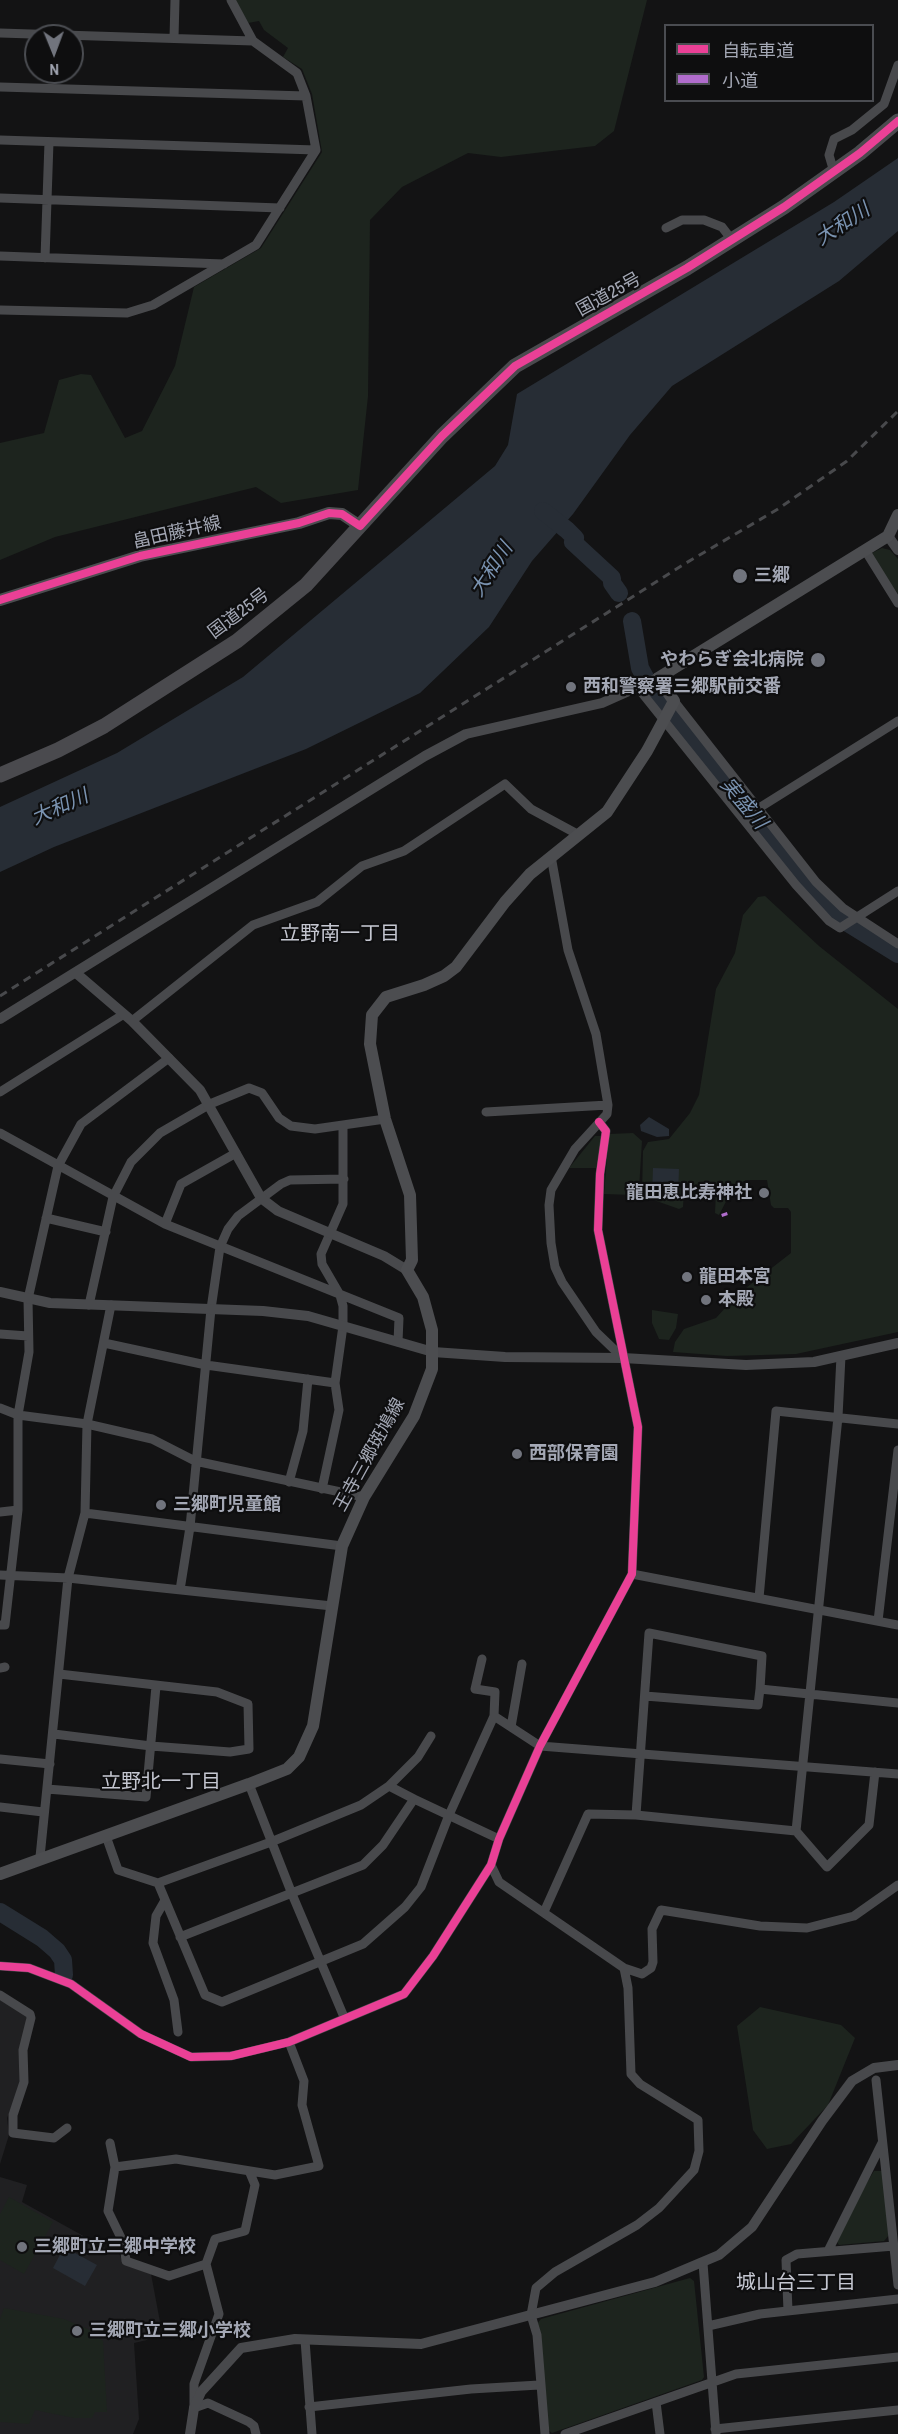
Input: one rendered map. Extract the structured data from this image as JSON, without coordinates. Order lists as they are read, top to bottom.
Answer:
{
  "streets": {
    "highway": ["国道25号"],
    "main road": ["畠田藤井線", "王寺三郷斑鳩線"]
  },
  "crossings": [
    ["国道25号", "畠田藤井線"]
  ],
  "districts": ["立野南一丁目", "立野北一丁目", "城山台三丁目"],
  "water": ["大和川", "実盛川"],
  "places": [
    "三郷",
    "やわらぎ会北病院",
    "西和警察署三郷駅前交番",
    "龍田恵比寿神社",
    "龍田本宮",
    "本殿",
    "西部保育園",
    "三郷町児童館",
    "三郷町立三郷中学校",
    "三郷町立三郷小学校"
  ],
  "legend": ["自転車道", "小道"],
  "north": "bottom"
}
